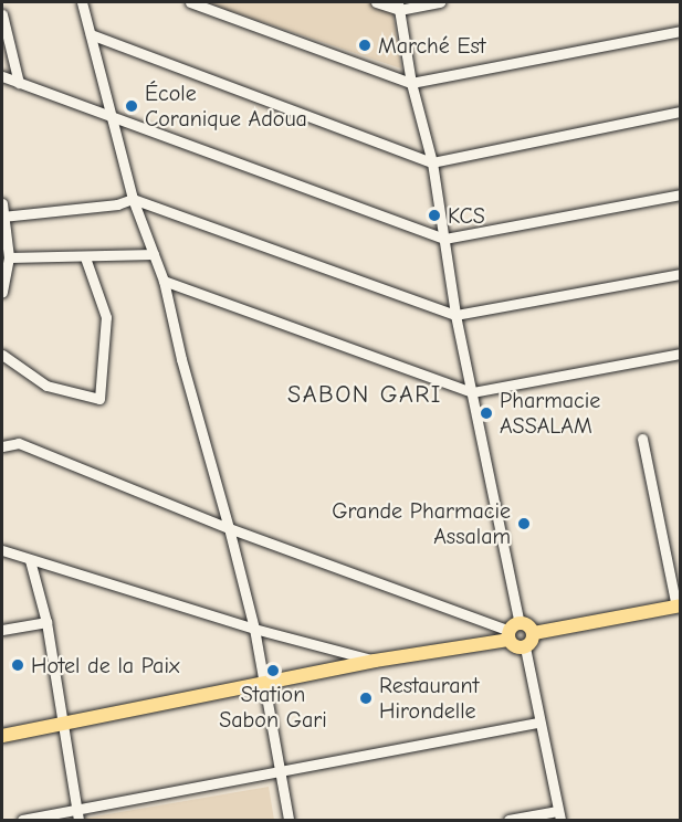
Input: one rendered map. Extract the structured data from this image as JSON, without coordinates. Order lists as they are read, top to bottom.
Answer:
{
  "districts": ["SABON GARI"],
  "places": [
    "Marché Est",
    "École Coranique Adoua",
    "KCS",
    "Pharmacie ASSALAM",
    "Grande Pharmacie Assalam",
    "Hotel de la Paix",
    "Station Sabon Gari",
    "Restaurant Hirondelle"
  ]
}
